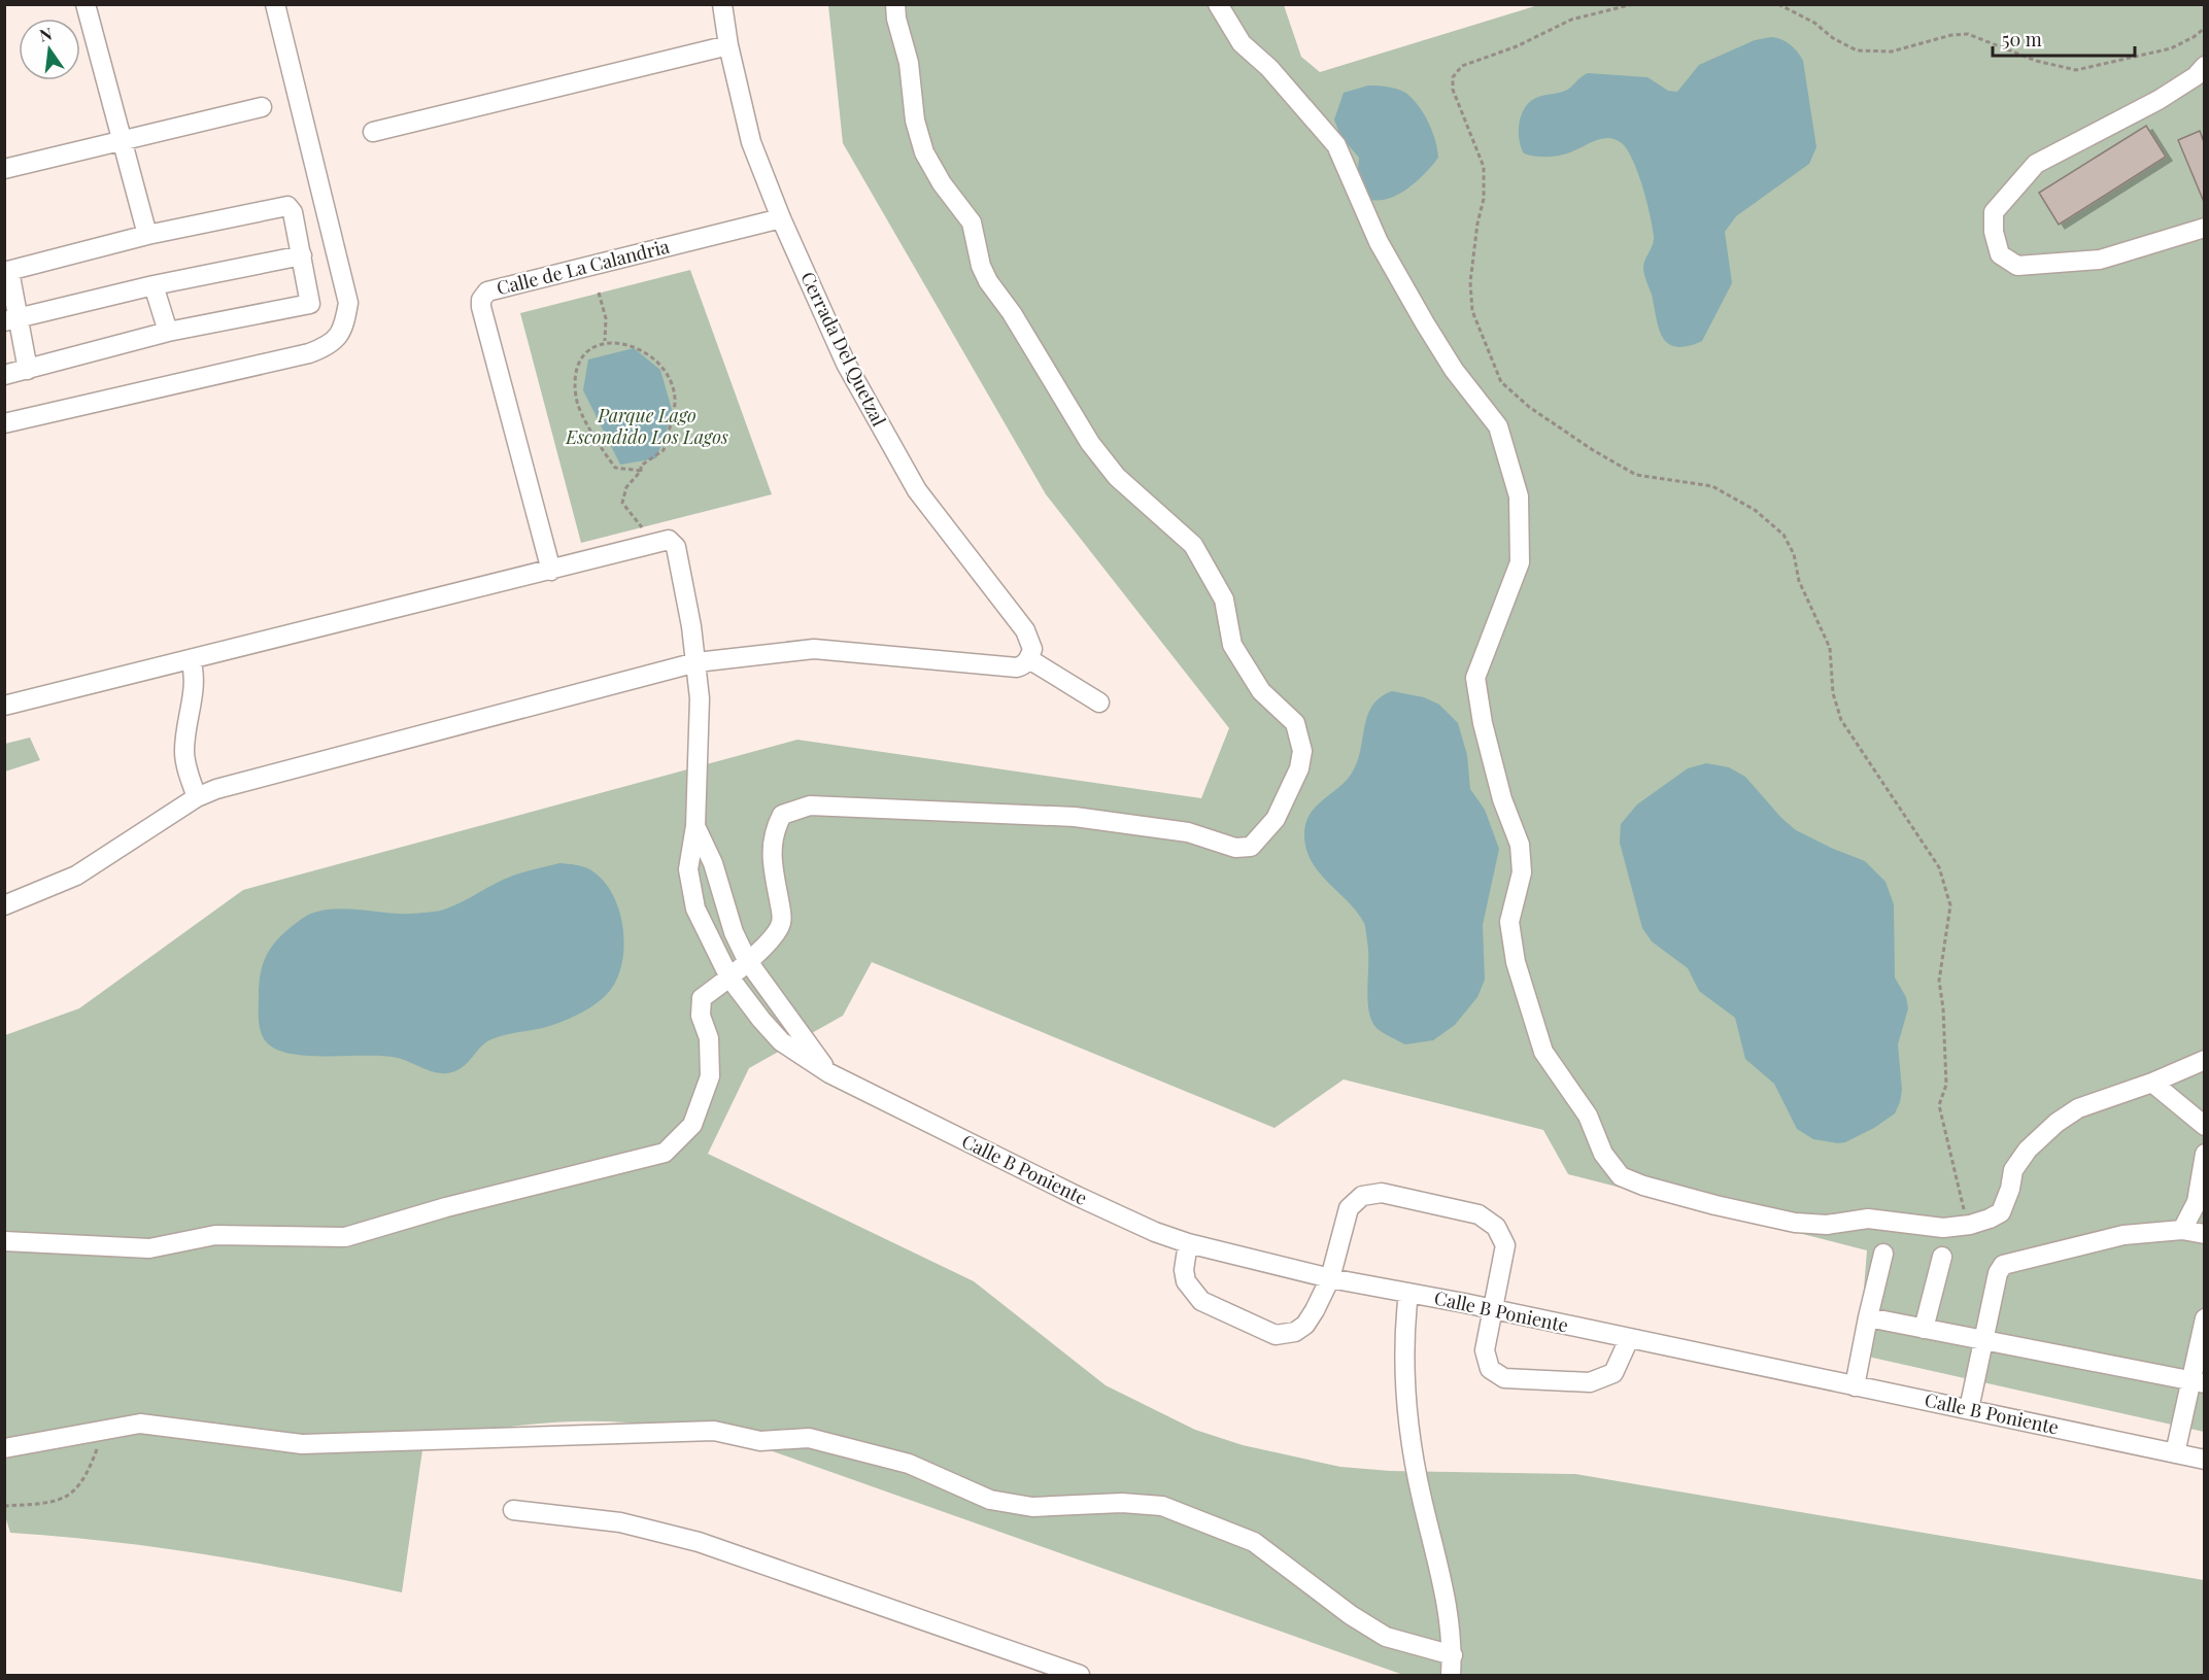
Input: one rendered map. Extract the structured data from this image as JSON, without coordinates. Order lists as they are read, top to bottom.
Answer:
{
  "streets": {
    "street": ["Calle de La Calandria", "Cerrada Del Quetzal", "Calle B Poniente"]
  },
  "crossings": [
    ["Calle de La Calandria", "Cerrada Del Quetzal"]
  ],
  "parks": ["Parque Lago Escondido Los Lagos"],
  "scale_bar": "50 m",
  "north": "top"
}
